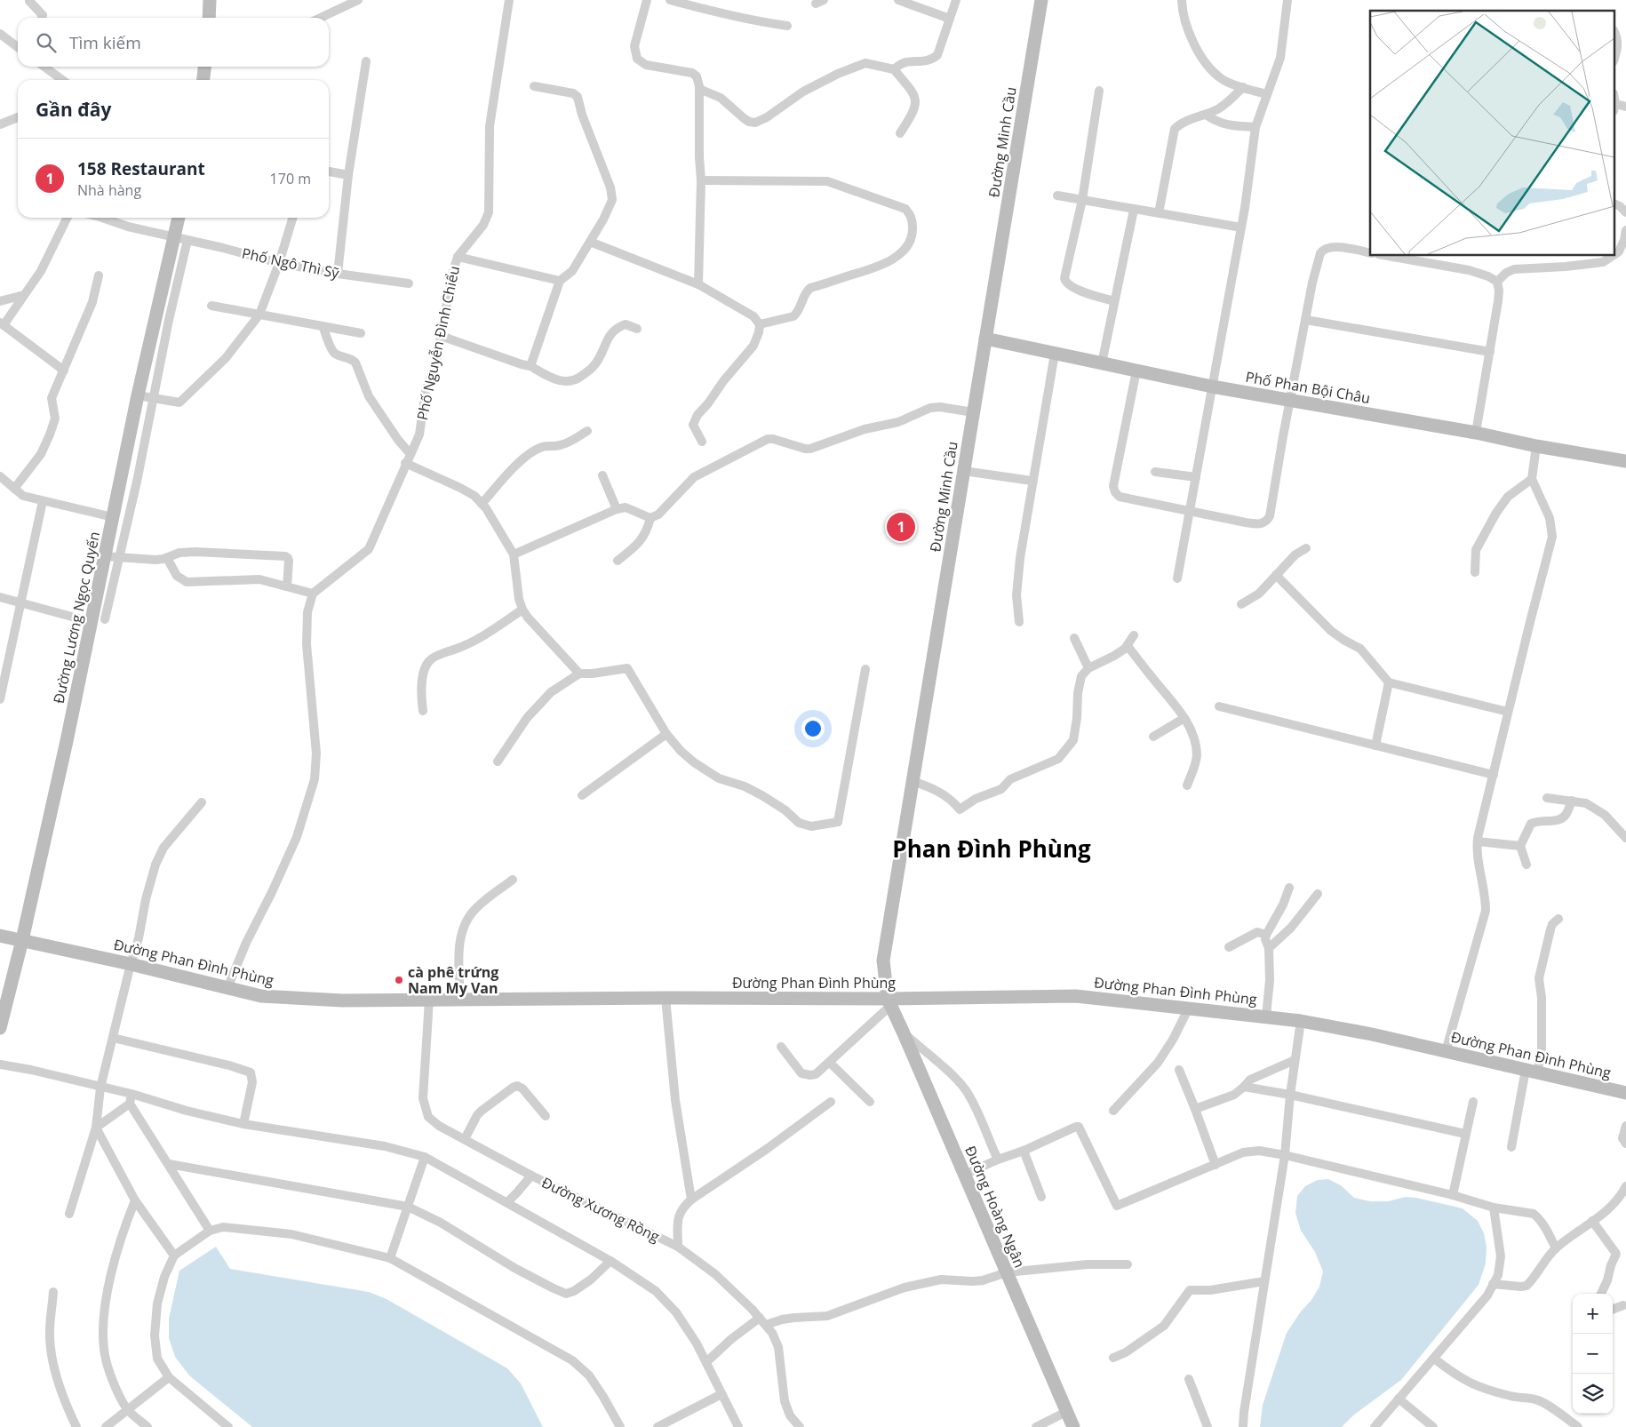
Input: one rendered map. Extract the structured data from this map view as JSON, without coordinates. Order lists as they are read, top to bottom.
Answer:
{
  "streets": {
    "street": [
      "Đường Minh Cầu",
      "Phố Ngô Thì Sỹ",
      "Phố Nguyễn Đình Chiểu",
      "Phố Phan Bội Châu",
      "Đường Lương Ngọc Quyến",
      "Đường Phan Đình Phùng",
      "Đường Hoàng Ngân",
      "Đường Xương Rồng"
    ]
  },
  "crossings": [
    ["Đường Minh Cầu", "Phố Phan Bội Châu"],
    ["Đường Minh Cầu", "Đường Phan Đình Phùng"],
    ["Đường Minh Cầu", "Đường Hoàng Ngân"],
    ["Phố Ngô Thì Sỹ", "Đường Lương Ngọc Quyến"],
    ["Đường Lương Ngọc Quyến", "Đường Phan Đình Phùng"],
    ["Đường Phan Đình Phùng", "Đường Hoàng Ngân"],
    ["Đường Phan Đình Phùng", "Đường Xương Rồng"]
  ],
  "districts": ["Phan Đình Phùng"],
  "places": ["cà phê trứng Nam My Van"],
  "page": {
    "search": "Tìm kiếm",
    "heading": "Gần đây",
    "list": [
      {
        "mark": "1",
        "name": "158 Restaurant",
        "note": "Nhà hàng",
        "value": "170 m"
      }
    ],
    "pins": "1",
    "map_buttons": ["+", "−"]
  }
}
